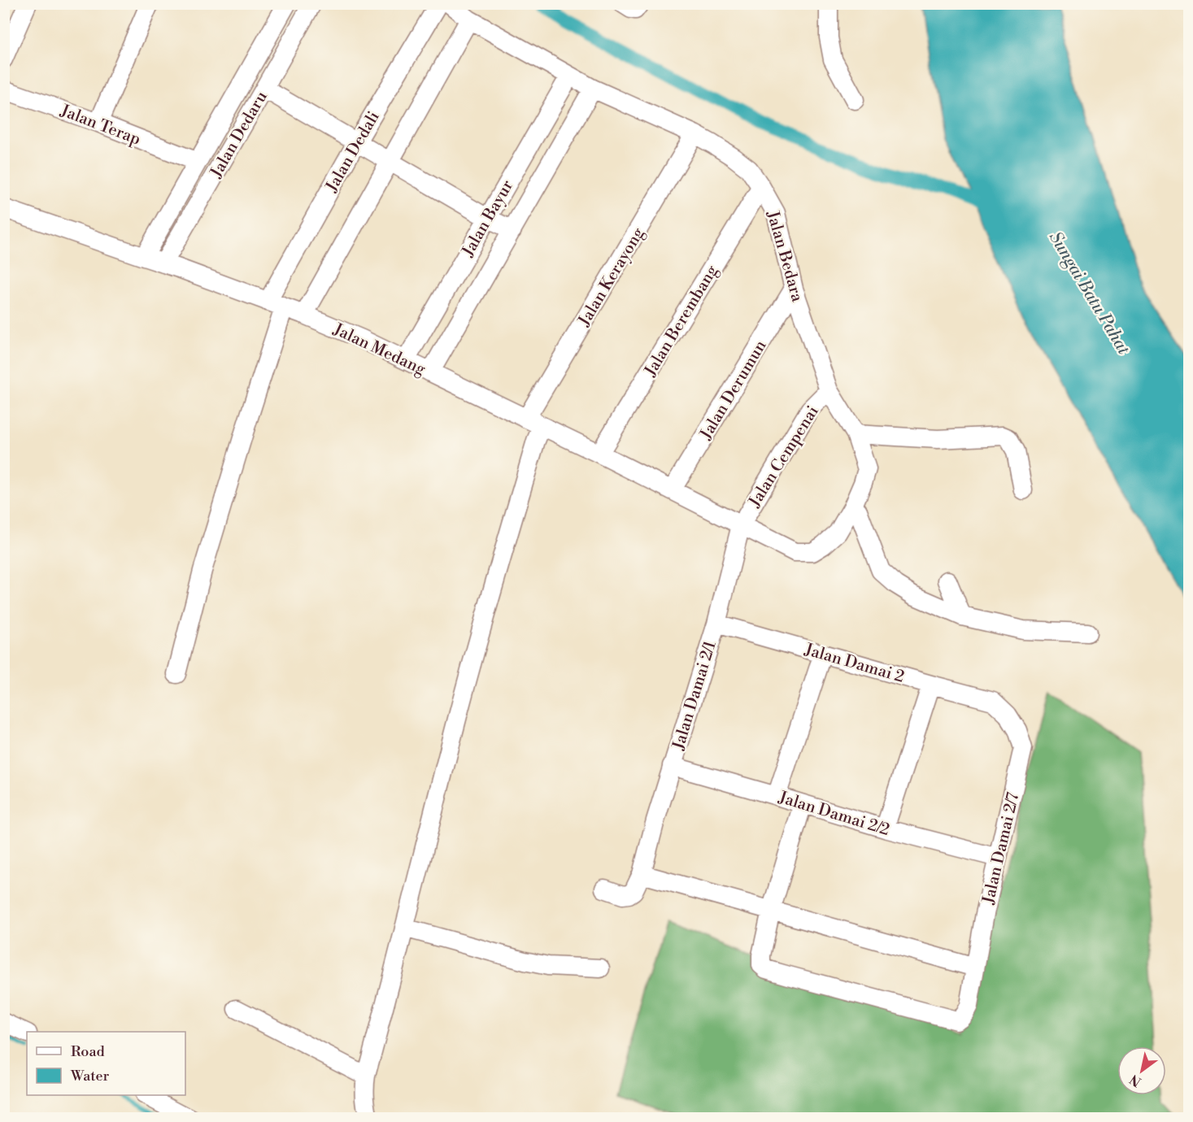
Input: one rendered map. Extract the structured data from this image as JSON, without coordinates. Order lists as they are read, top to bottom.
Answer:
{
  "streets": {
    "street": [
      "Jalan Terap",
      "Jalan Dedaru",
      "Jalan Dedali",
      "Jalan Bayur",
      "Jalan Bedara",
      "Jalan Kerayong",
      "Jalan Berembang",
      "Jalan Medang",
      "Jalan Derumun",
      "Jalan Cempenai",
      "Jalan Damai 2",
      "Jalan Damai 2/1",
      "Jalan Damai 2/2",
      "Jalan Damai 2/7"
    ]
  },
  "crossings": [
    ["Jalan Terap", "Jalan Dedaru"],
    ["Jalan Dedaru", "Jalan Medang"],
    ["Jalan Dedali", "Jalan Medang"],
    ["Jalan Bayur", "Jalan Bedara"],
    ["Jalan Bayur", "Jalan Medang"],
    ["Jalan Bedara", "Jalan Kerayong"],
    ["Jalan Bedara", "Jalan Berembang"],
    ["Jalan Bedara", "Jalan Medang"],
    ["Jalan Bedara", "Jalan Derumun"],
    ["Jalan Bedara", "Jalan Cempenai"],
    ["Jalan Kerayong", "Jalan Medang"],
    ["Jalan Berembang", "Jalan Medang"],
    ["Jalan Medang", "Jalan Derumun"],
    ["Jalan Medang", "Jalan Cempenai"],
    ["Jalan Cempenai", "Jalan Damai 2"],
    ["Jalan Cempenai", "Jalan Damai 2/1"],
    ["Jalan Damai 2", "Jalan Damai 2/1"],
    ["Jalan Damai 2", "Jalan Damai 2/7"],
    ["Jalan Damai 2/1", "Jalan Damai 2/2"],
    ["Jalan Damai 2/2", "Jalan Damai 2/7"]
  ],
  "water": ["Sungai Batu Pahat"],
  "legend": ["Road", "Water"],
  "north": "bottom left"
}
